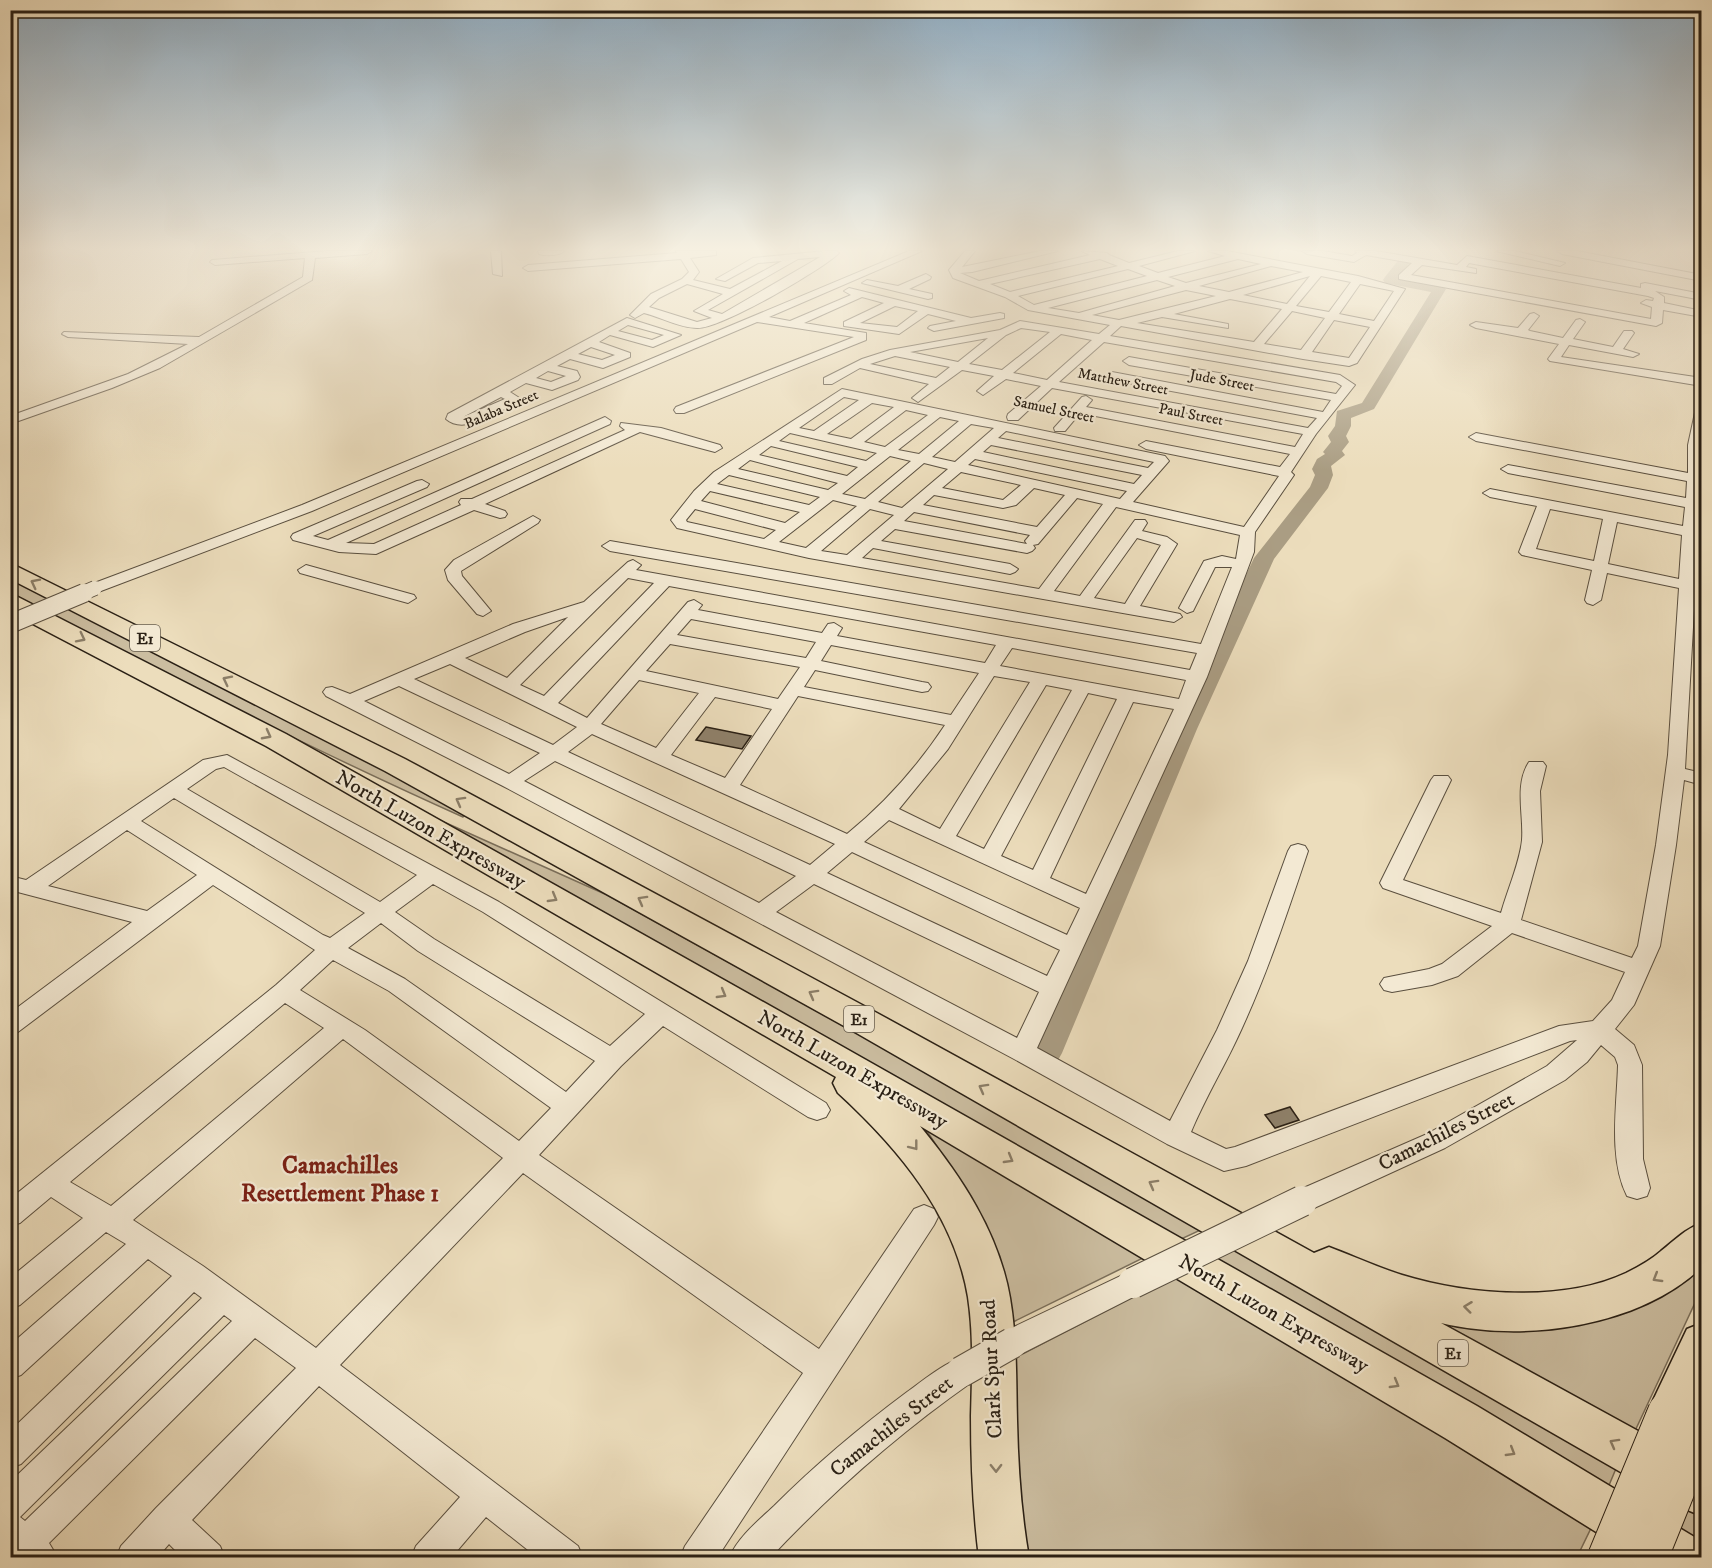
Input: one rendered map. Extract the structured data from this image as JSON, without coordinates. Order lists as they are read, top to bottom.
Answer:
{
  "streets": {
    "highway": ["E1", "North Luzon Expressway", "Clark Spur Road"],
    "street": [
      "Jude Street",
      "Matthew Street",
      "Balaba Street",
      "Samuel Street",
      "Paul Street",
      "Camachiles Street"
    ]
  },
  "crossings": [
    ["E1", "North Luzon Expressway"],
    ["North Luzon Expressway", "Clark Spur Road"]
  ],
  "one_way": ["Clark Spur Road"],
  "districts": ["Camachilles Resettlement Phase 1"]
}
